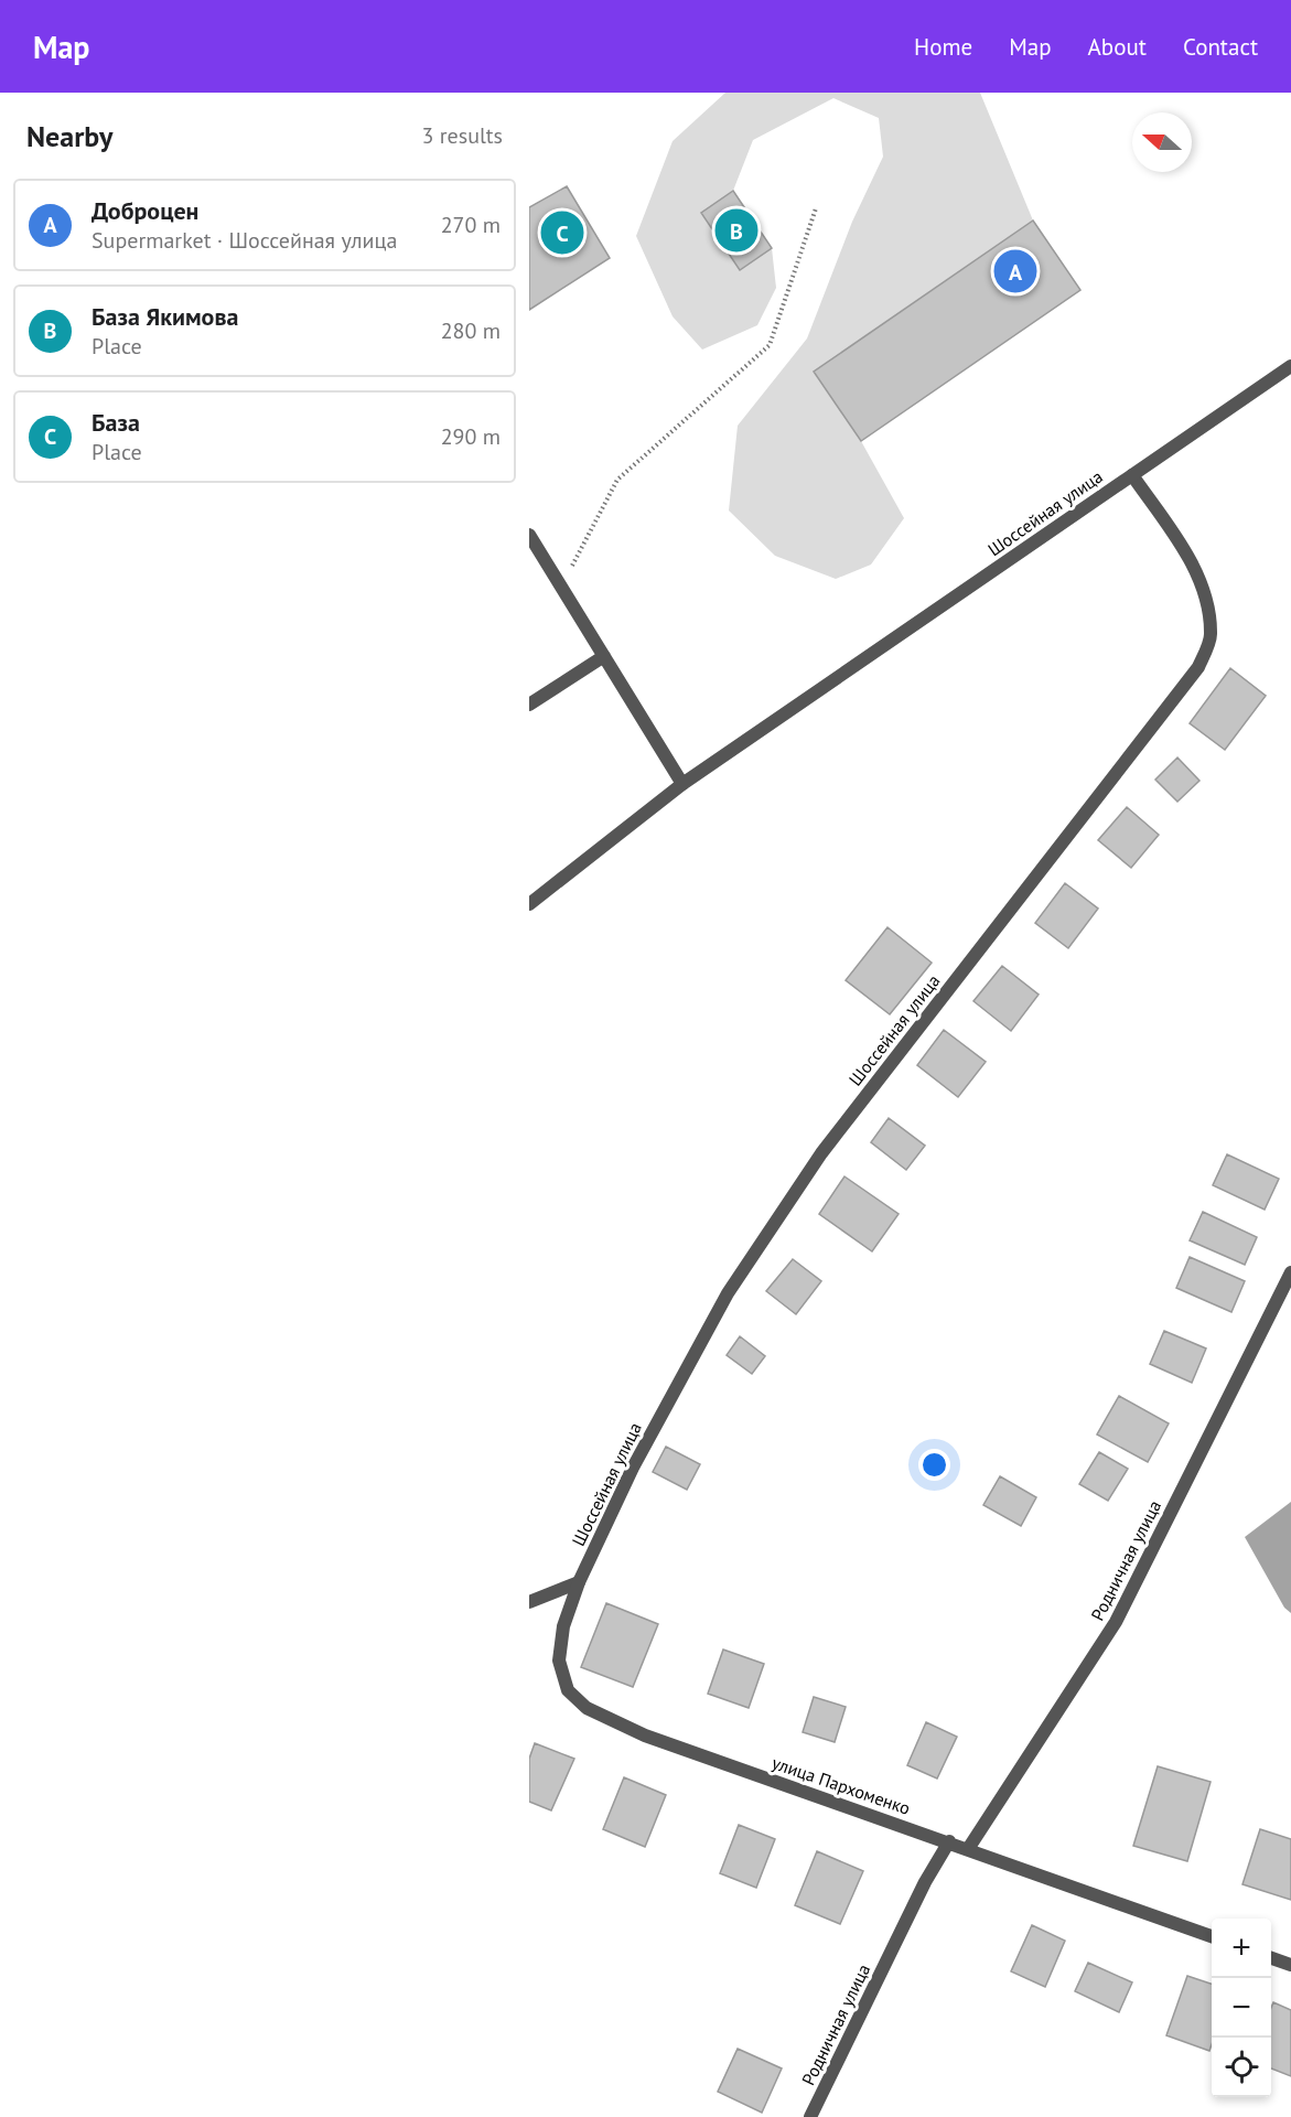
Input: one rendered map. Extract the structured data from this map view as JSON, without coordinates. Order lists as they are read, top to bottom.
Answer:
{
  "streets": {
    "street": ["Шоссейная улица", "Родничная улица", "улица Пархоменко"]
  },
  "crossings": [
    ["Шоссейная улица", "улица Пархоменко"],
    ["Родничная улица", "улица Пархоменко"]
  ],
  "north": "left",
  "page": {
    "header": "Map",
    "nav": [
      "Home",
      "Map",
      "About",
      "Contact"
    ],
    "heading": ["Nearby", "3 results"],
    "list": [
      {
        "mark": "A",
        "name": "Доброцен",
        "note": "Supermarket · Шоссейная улица",
        "value": "270 m"
      },
      {
        "mark": "B",
        "name": "База Якимова",
        "note": "Place",
        "value": "280 m"
      },
      {
        "mark": "C",
        "name": "База",
        "note": "Place",
        "value": "290 m"
      }
    ],
    "pins": ["B", "C", "A"],
    "map_buttons": ["+", "−"]
  }
}
